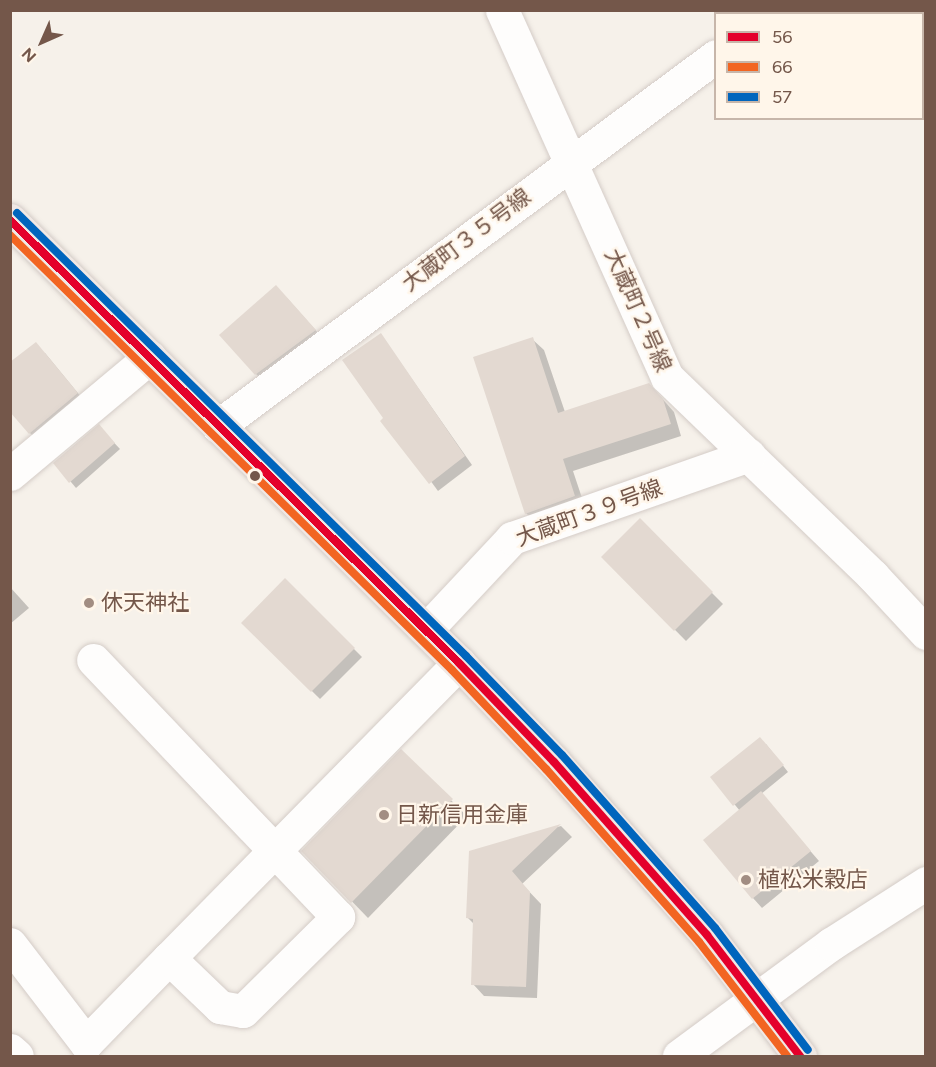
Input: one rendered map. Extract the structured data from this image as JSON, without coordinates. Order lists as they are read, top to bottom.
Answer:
{
  "streets": {
    "street": ["大蔵町３５号線", "大蔵町２号線", "大蔵町３９号線"]
  },
  "crossings": [
    ["大蔵町３５号線", "大蔵町２号線"],
    ["大蔵町２号線", "大蔵町３９号線"]
  ],
  "places": ["休天神社", "日新信用金庫", "植松米穀店"],
  "lines": ["transit line 57", "transit line 56", "transit line 66"],
  "legend": ["56", "66", "57"],
  "north": "bottom left"
}
